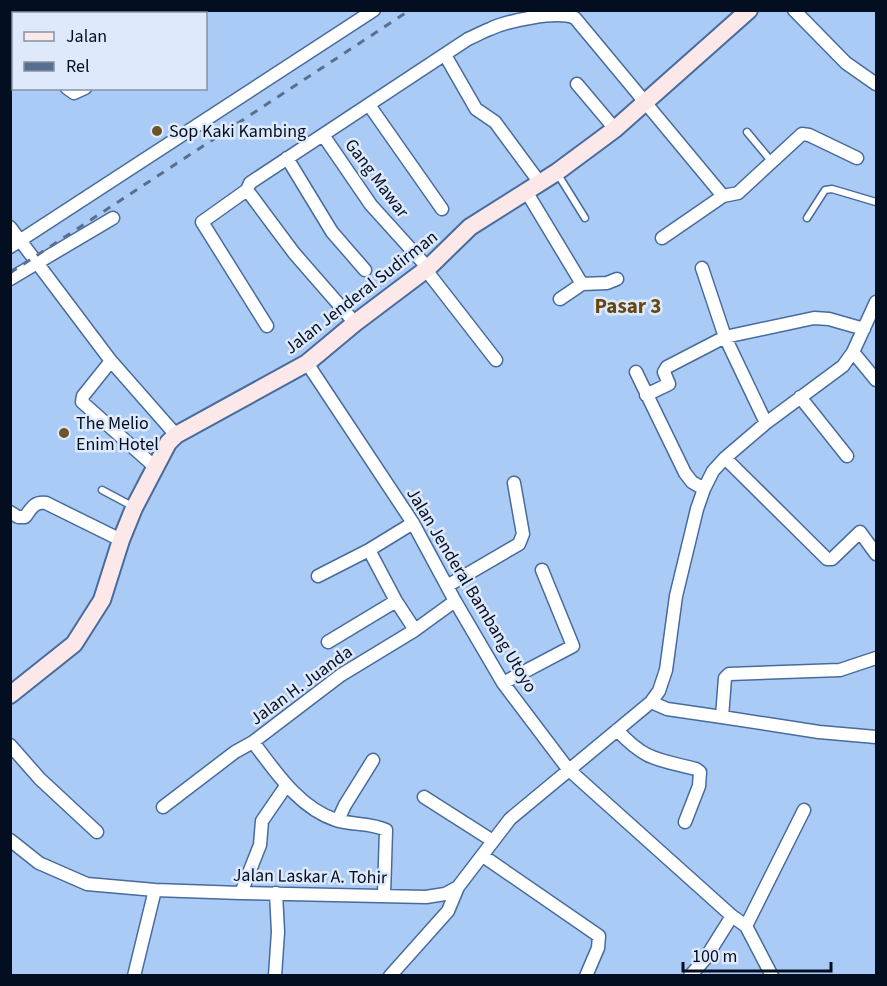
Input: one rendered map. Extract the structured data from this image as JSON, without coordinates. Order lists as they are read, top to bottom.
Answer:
{
  "streets": {
    "main road": ["Jalan Jenderal Sudirman"],
    "street": [
      "Gang Mawar",
      "Jalan Jenderal Bambang Utoyo",
      "Jalan H. Juanda",
      "Jalan Laskar A. Tohir"
    ]
  },
  "crossings": [
    ["Gang Mawar", "Jalan Jenderal Sudirman"],
    ["Jalan Jenderal Sudirman", "Jalan Jenderal Bambang Utoyo"],
    ["Jalan Jenderal Bambang Utoyo", "Jalan H. Juanda"],
    ["Jalan H. Juanda", "Jalan Laskar A. Tohir"]
  ],
  "districts": ["Pasar 3"],
  "places": ["Sop Kaki Kambing", "The Melio Enim Hotel"],
  "legend": ["Jalan", "Rel"],
  "scale_bar": "100 m"
}
